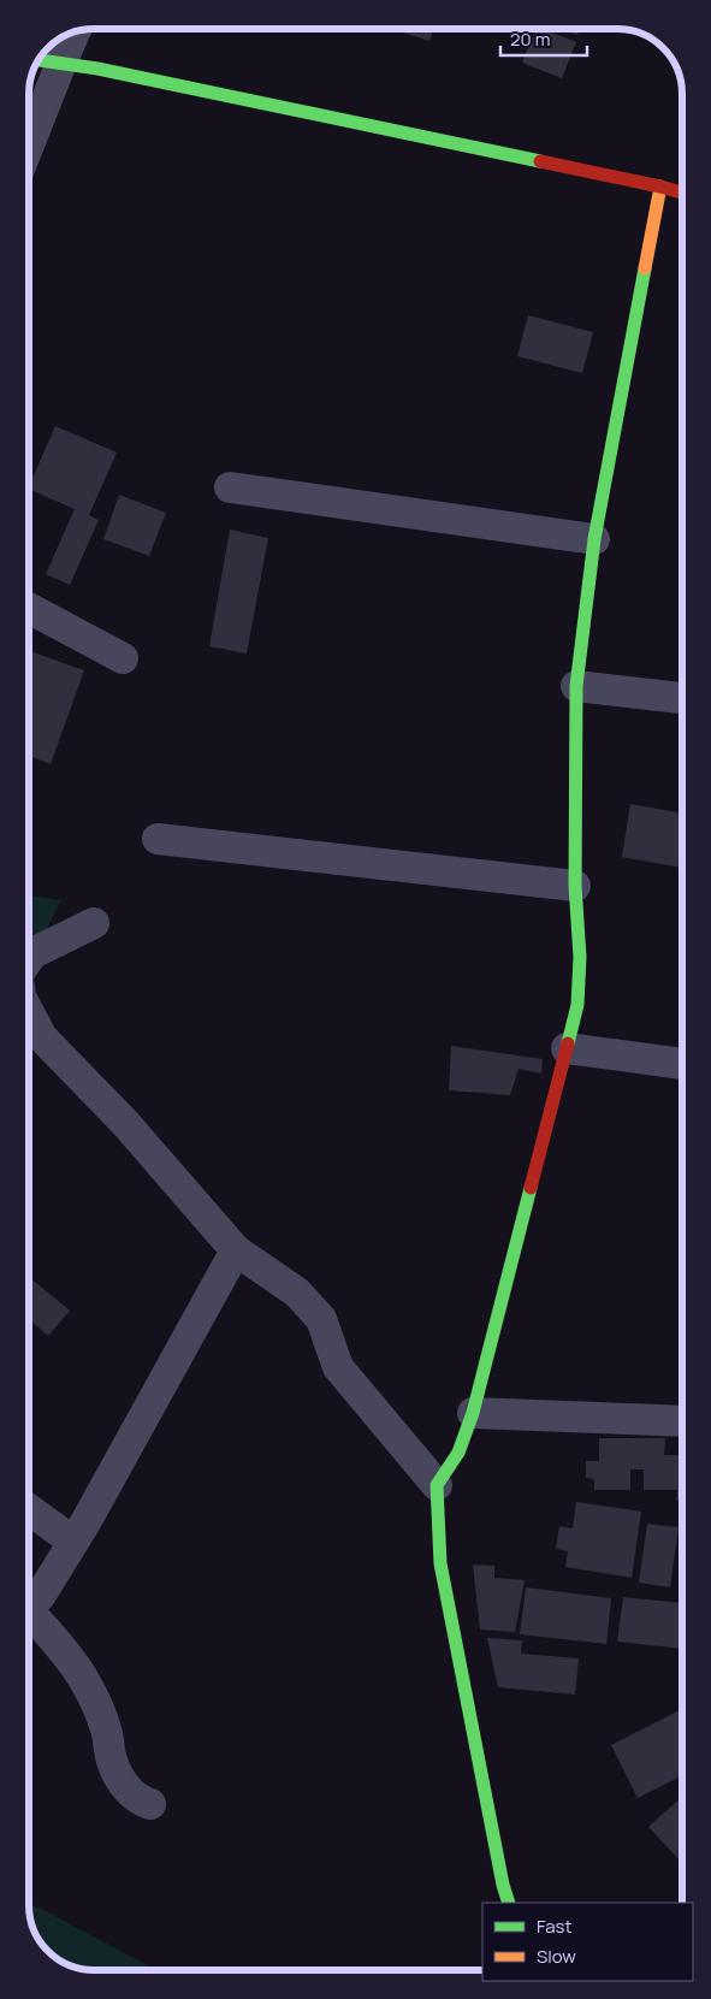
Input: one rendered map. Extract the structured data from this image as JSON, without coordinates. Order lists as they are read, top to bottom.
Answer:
{
  "legend": ["Fast", "Slow"],
  "scale_bar": "20 m"
}
